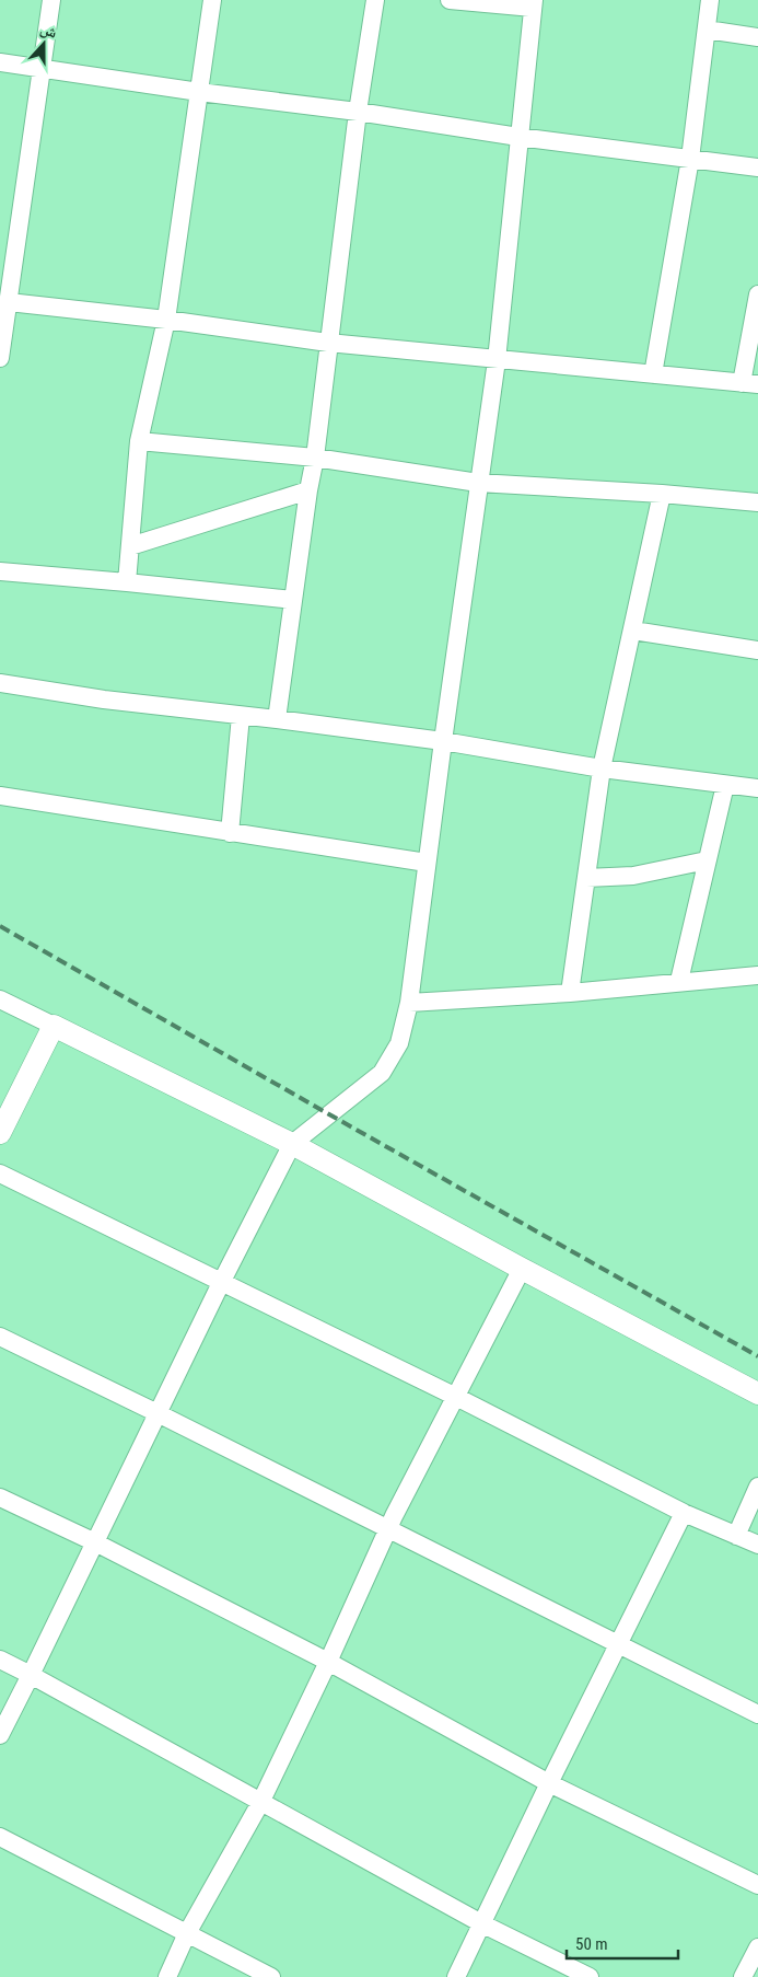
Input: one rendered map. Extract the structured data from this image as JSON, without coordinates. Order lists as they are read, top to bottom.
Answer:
{
  "scale_bar": "50 m",
  "north": "top"
}
